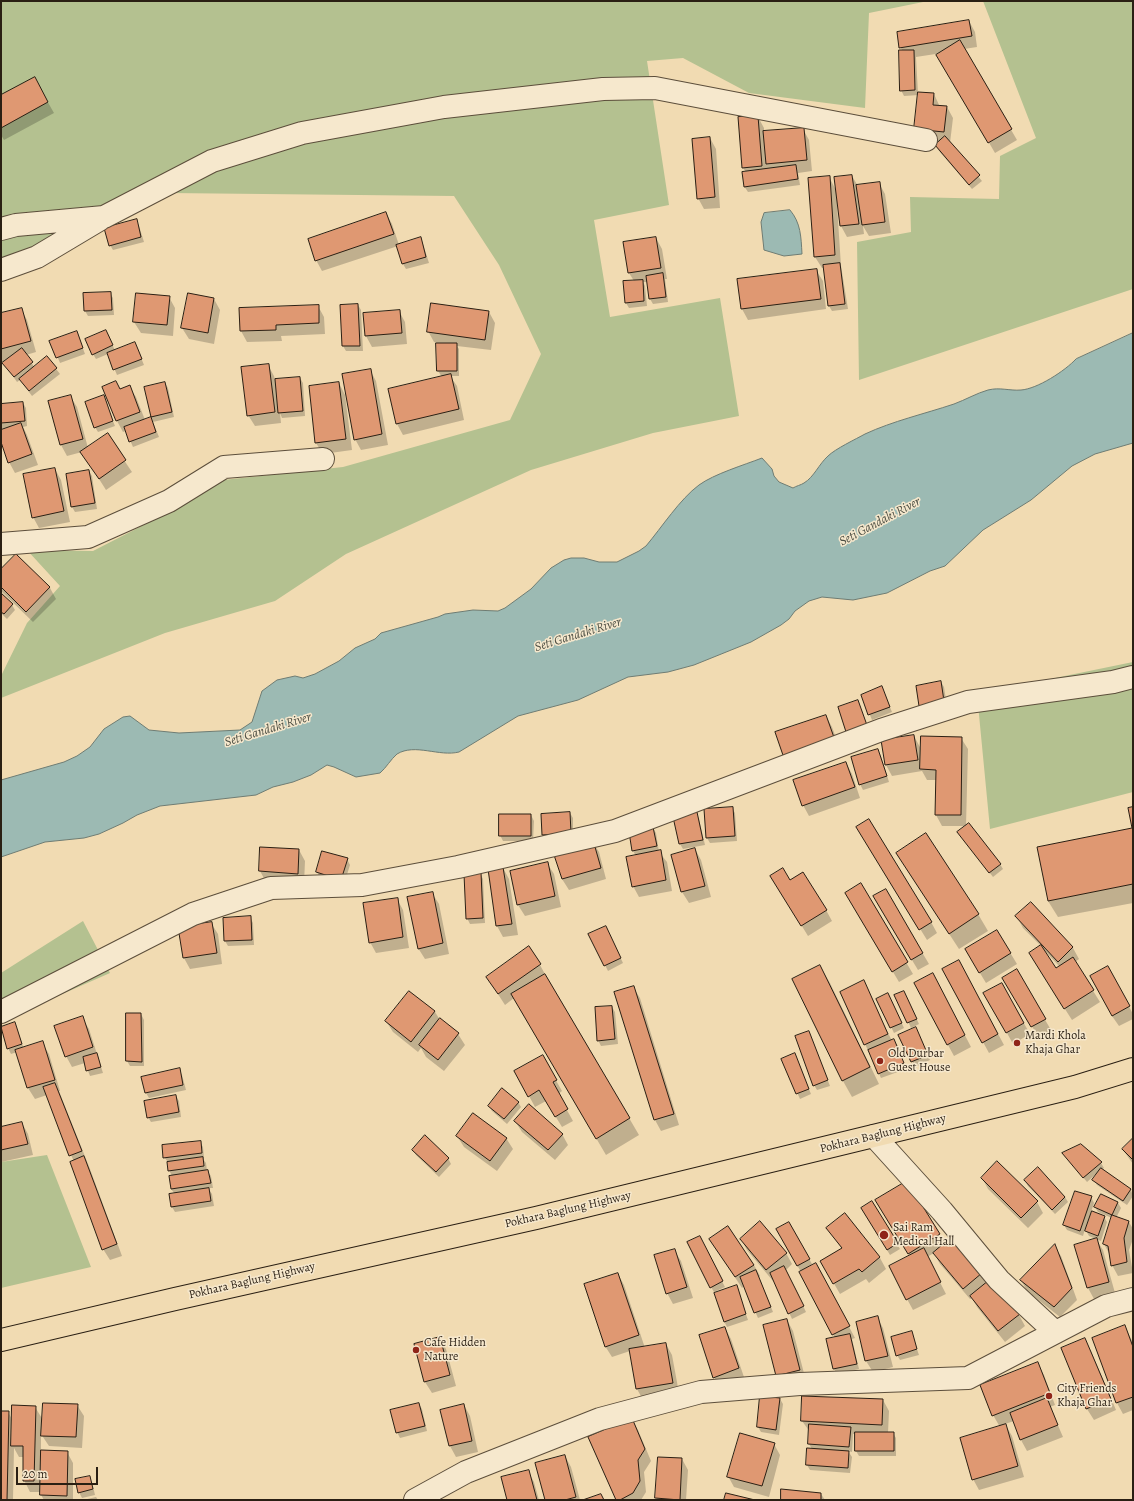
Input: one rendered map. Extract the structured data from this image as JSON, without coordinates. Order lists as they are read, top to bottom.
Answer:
{
  "streets": {
    "highway": ["Pokhara Baglung Highway"]
  },
  "water": ["Seti Gandaki River"],
  "places": [
    "Mardi Khola Khaja Ghar",
    "Old Durbar Guest House",
    "Sai Ram Medical Hall",
    "Cafe Hidden Nature",
    "City Friends Khaja Ghar"
  ],
  "scale_bar": "20 m"
}
